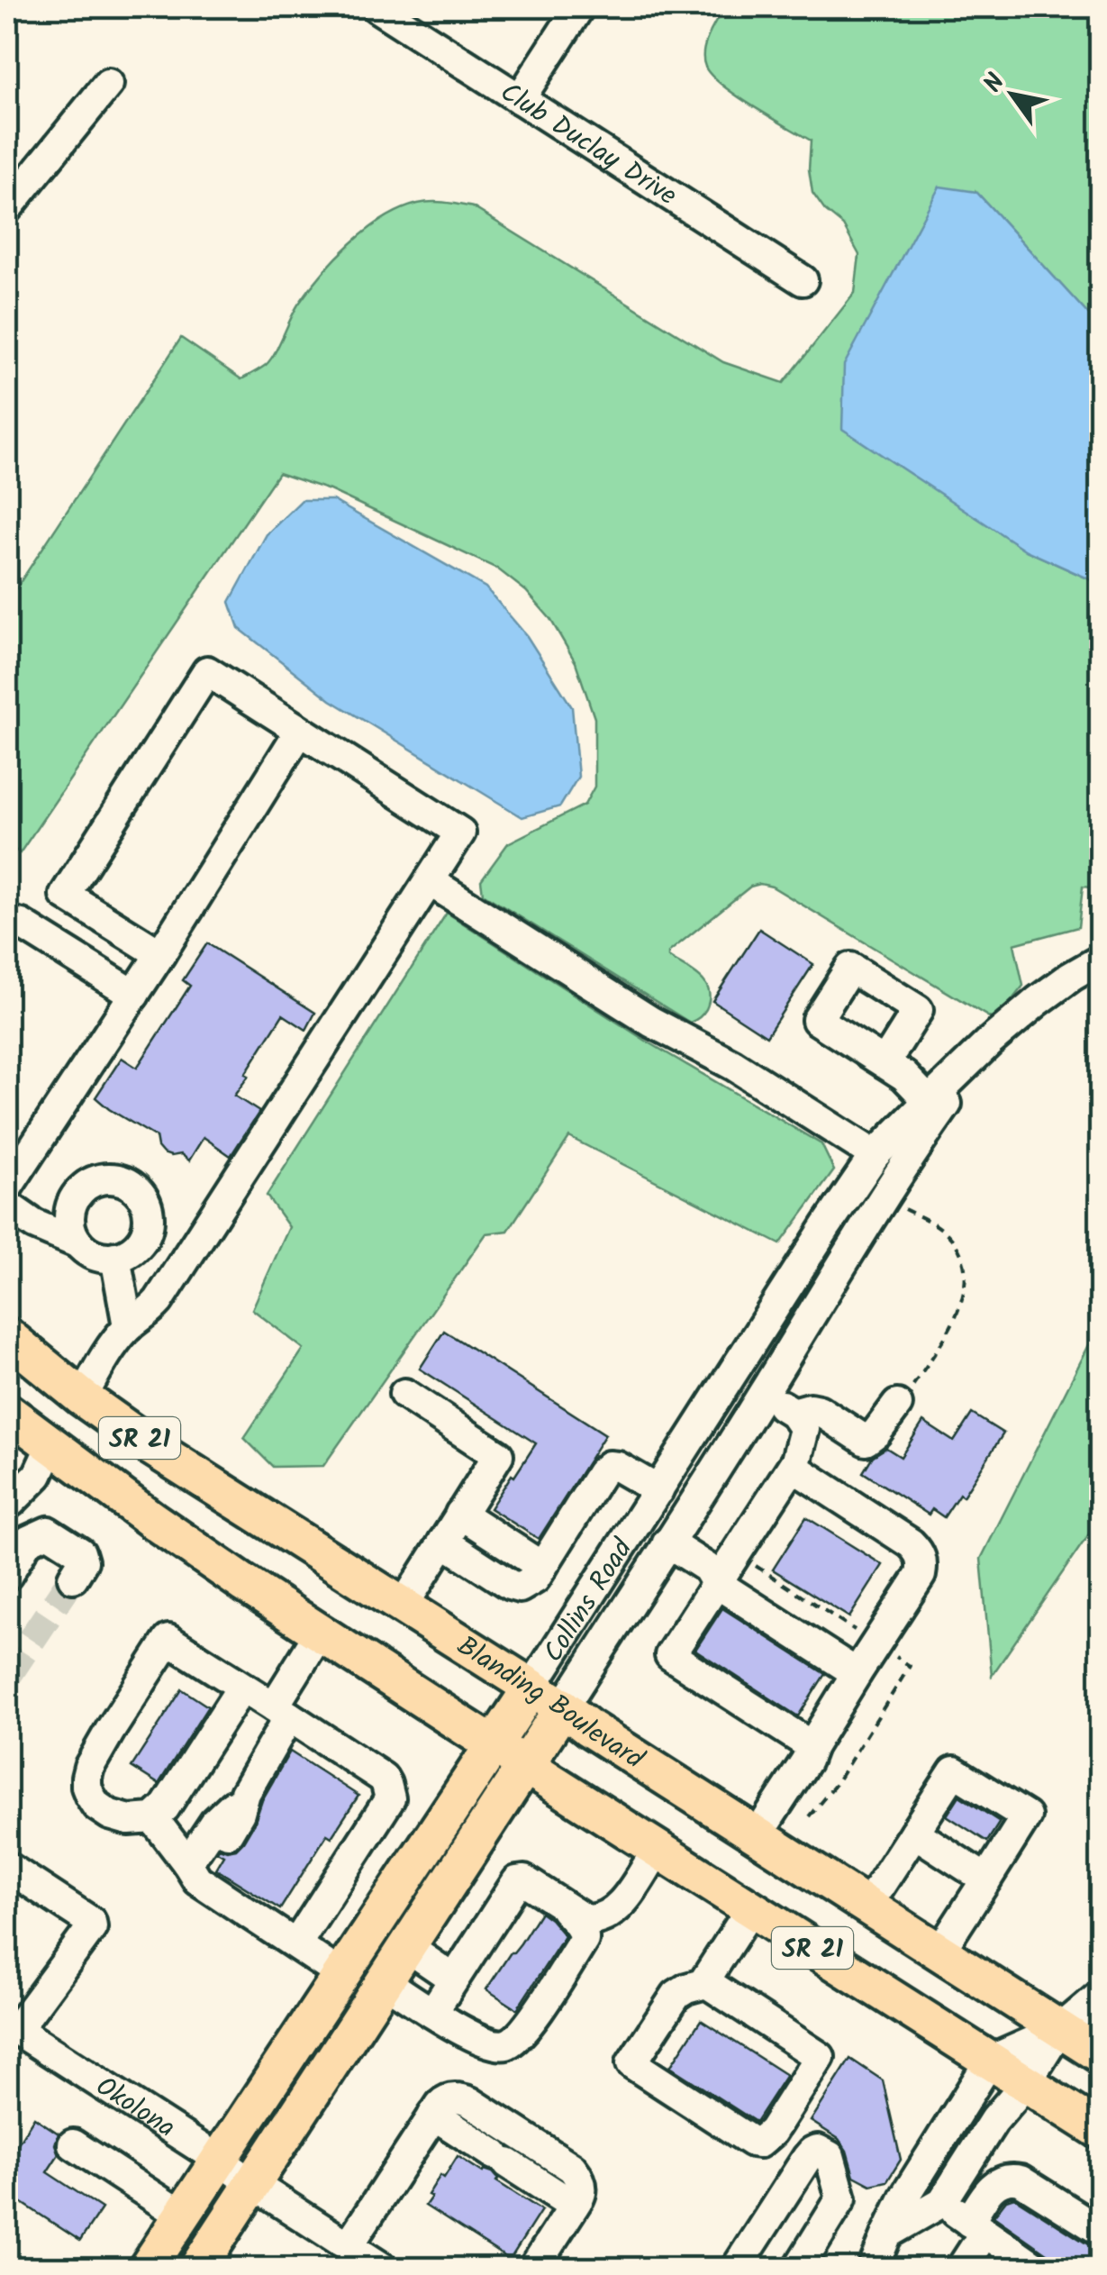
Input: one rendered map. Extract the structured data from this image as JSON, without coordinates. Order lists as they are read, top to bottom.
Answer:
{
  "streets": {
    "main road": ["SR 21", "Collins Road", "Blanding Boulevard"],
    "street": ["Club Duclay Drive", "Okolona"]
  },
  "crossings": [
    ["SR 21", "Collins Road"],
    ["Collins Road", "Blanding Boulevard"],
    ["Collins Road", "Okolona"]
  ],
  "north": "top left"
}
